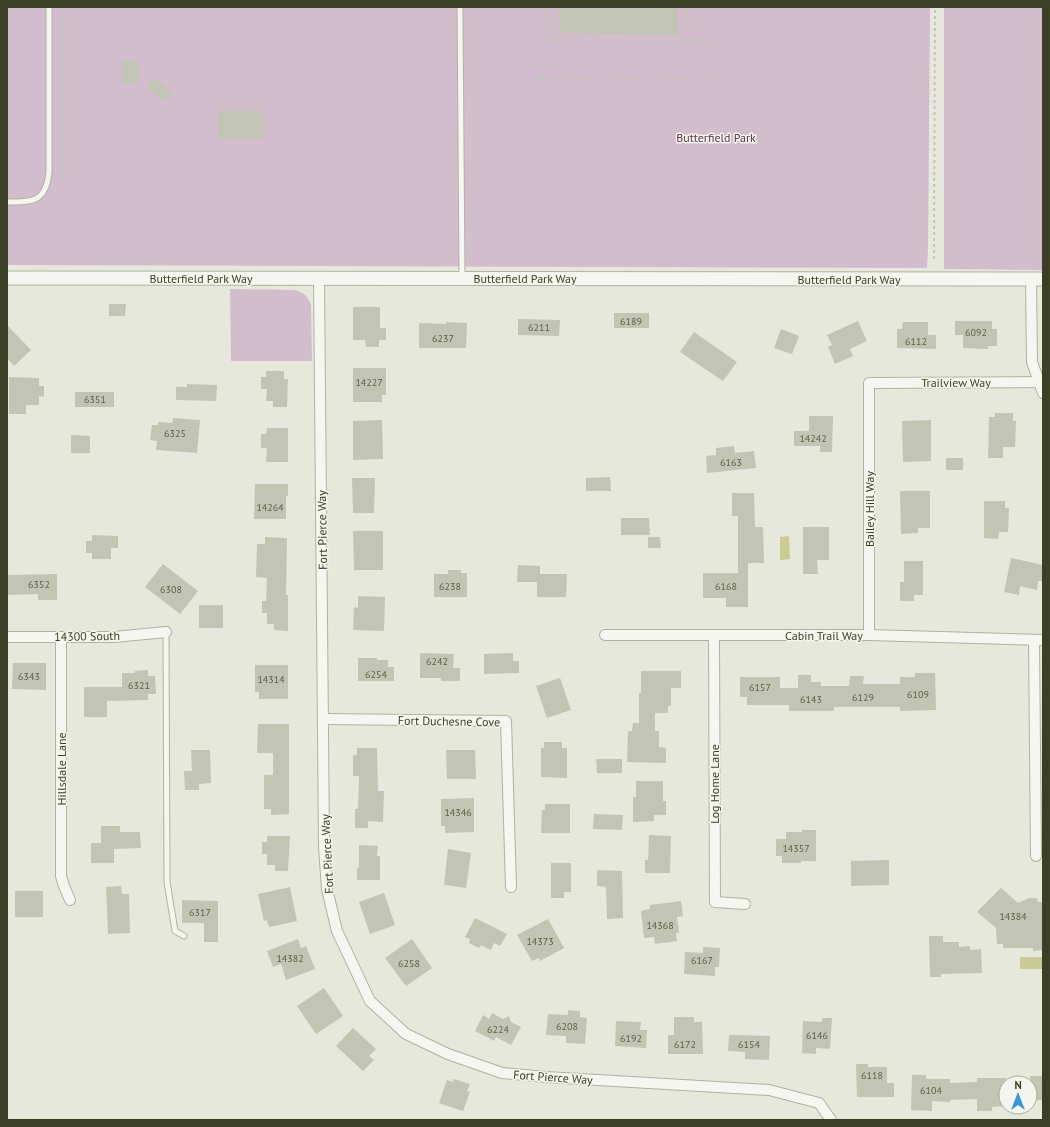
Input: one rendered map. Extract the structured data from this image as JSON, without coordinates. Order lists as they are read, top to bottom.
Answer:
{
  "streets": {
    "street": [
      "Butterfield Park Way",
      "Trailview Way",
      "Bailey Hill Way",
      "Fort Pierce Way",
      "Cabin Trail Way",
      "14300 South",
      "Fort Duchesne Cove",
      "Hillsdale Lane",
      "Log Home Lane"
    ]
  },
  "crossings": [
    ["Butterfield Park Way", "Fort Pierce Way"],
    ["Trailview Way", "Bailey Hill Way"],
    ["Bailey Hill Way", "Cabin Trail Way"],
    ["Fort Pierce Way", "Fort Duchesne Cove"],
    ["Cabin Trail Way", "Log Home Lane"],
    ["14300 South", "Hillsdale Lane"]
  ],
  "parks": ["Butterfield Park"],
  "house_numbers": [
    "6189",
    "6211",
    "6092",
    "6237",
    "6112",
    "14227",
    "6351",
    "6325",
    "14242",
    "6163",
    "14264",
    "6352",
    "6238",
    "6168",
    "6308",
    "6242",
    "6254",
    "6343",
    "14314",
    "6321",
    "6157",
    "6109",
    "6129",
    "6143",
    "14346",
    "14357",
    "6317",
    "14384",
    "14368",
    "14373",
    "14382",
    "6167",
    "6258",
    "6208",
    "6224",
    "6146",
    "6192",
    "6172",
    "6154",
    "6118",
    "6104"
  ],
  "north": "top"
}
